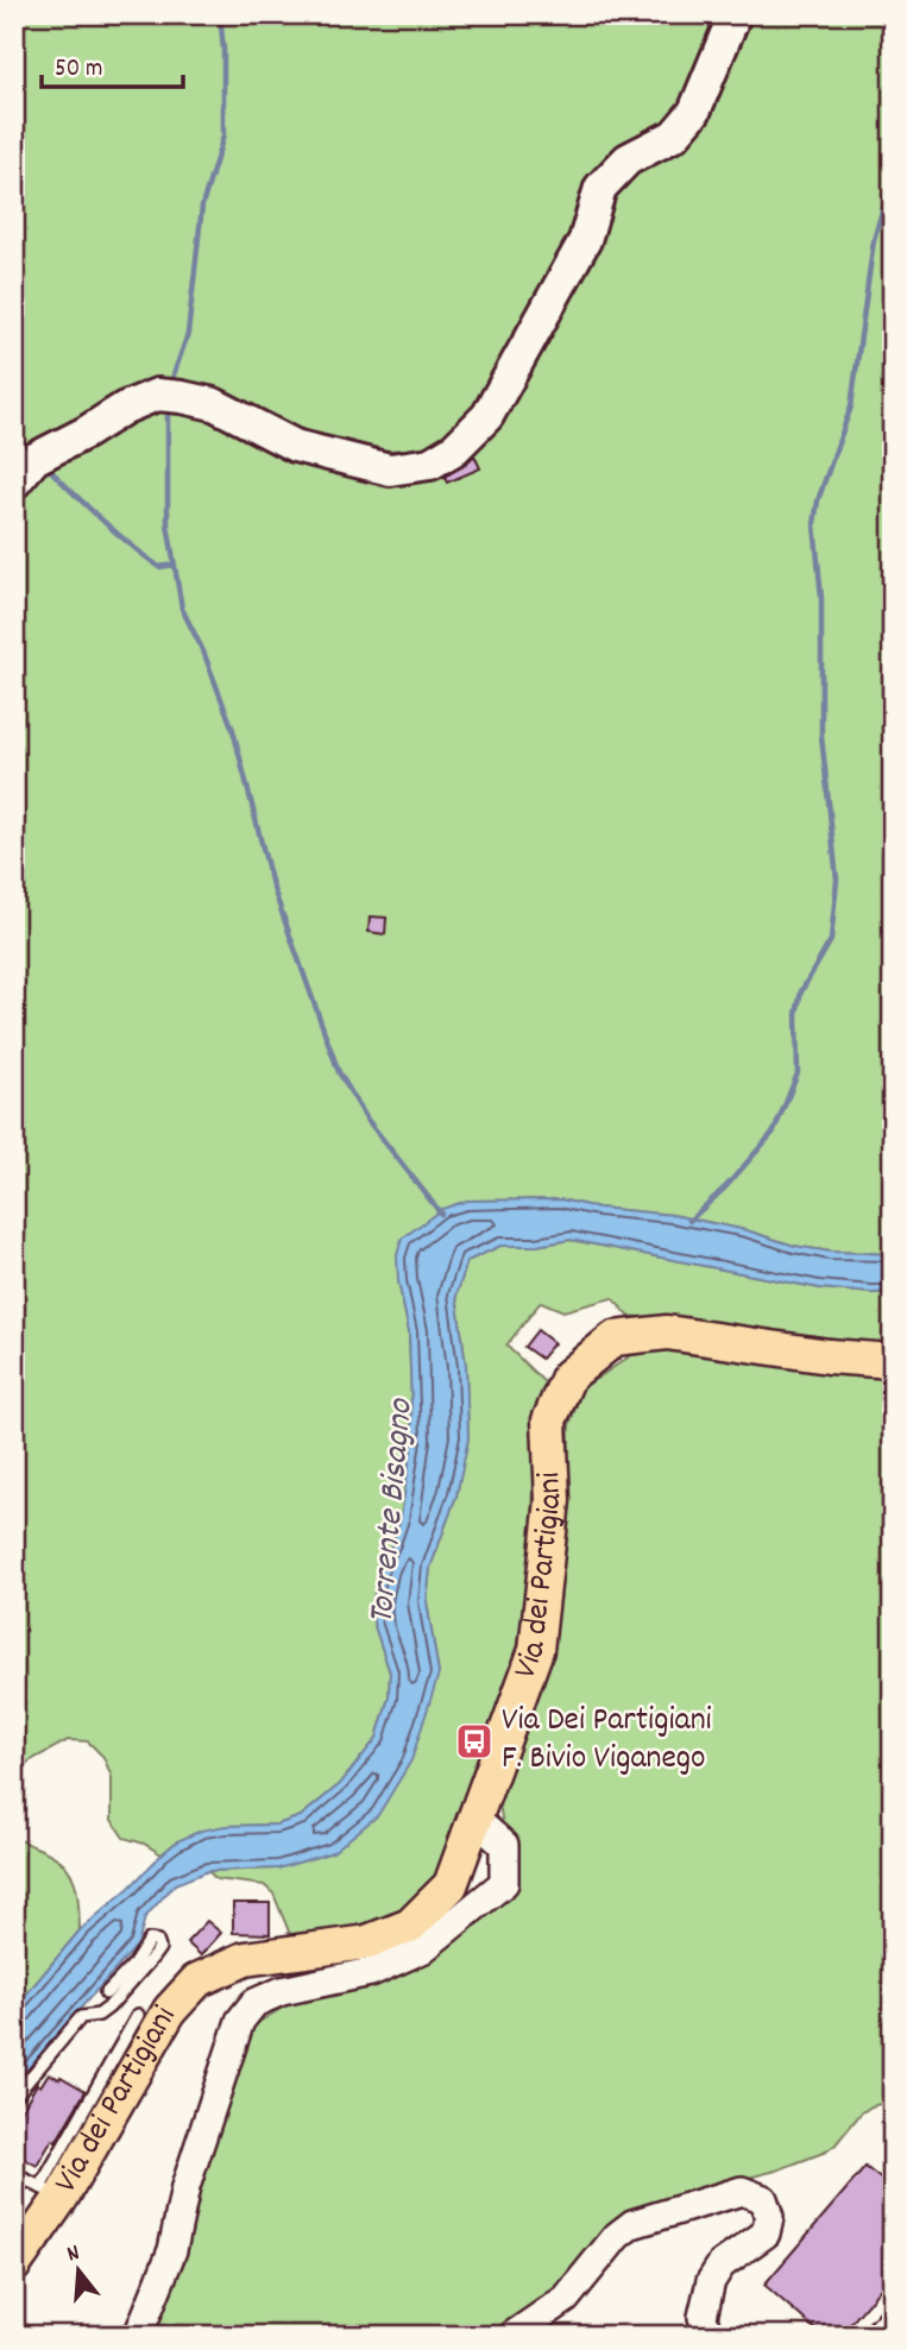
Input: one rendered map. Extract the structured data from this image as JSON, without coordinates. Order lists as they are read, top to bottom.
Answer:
{
  "streets": {
    "main road": ["Via dei Partigiani"]
  },
  "water": ["Torrente Bisagno"],
  "places": {
    "bus stop": ["Via Dei Partigiani F. Bivio Viganego"]
  },
  "scale_bar": "50 m",
  "north": "top"
}
